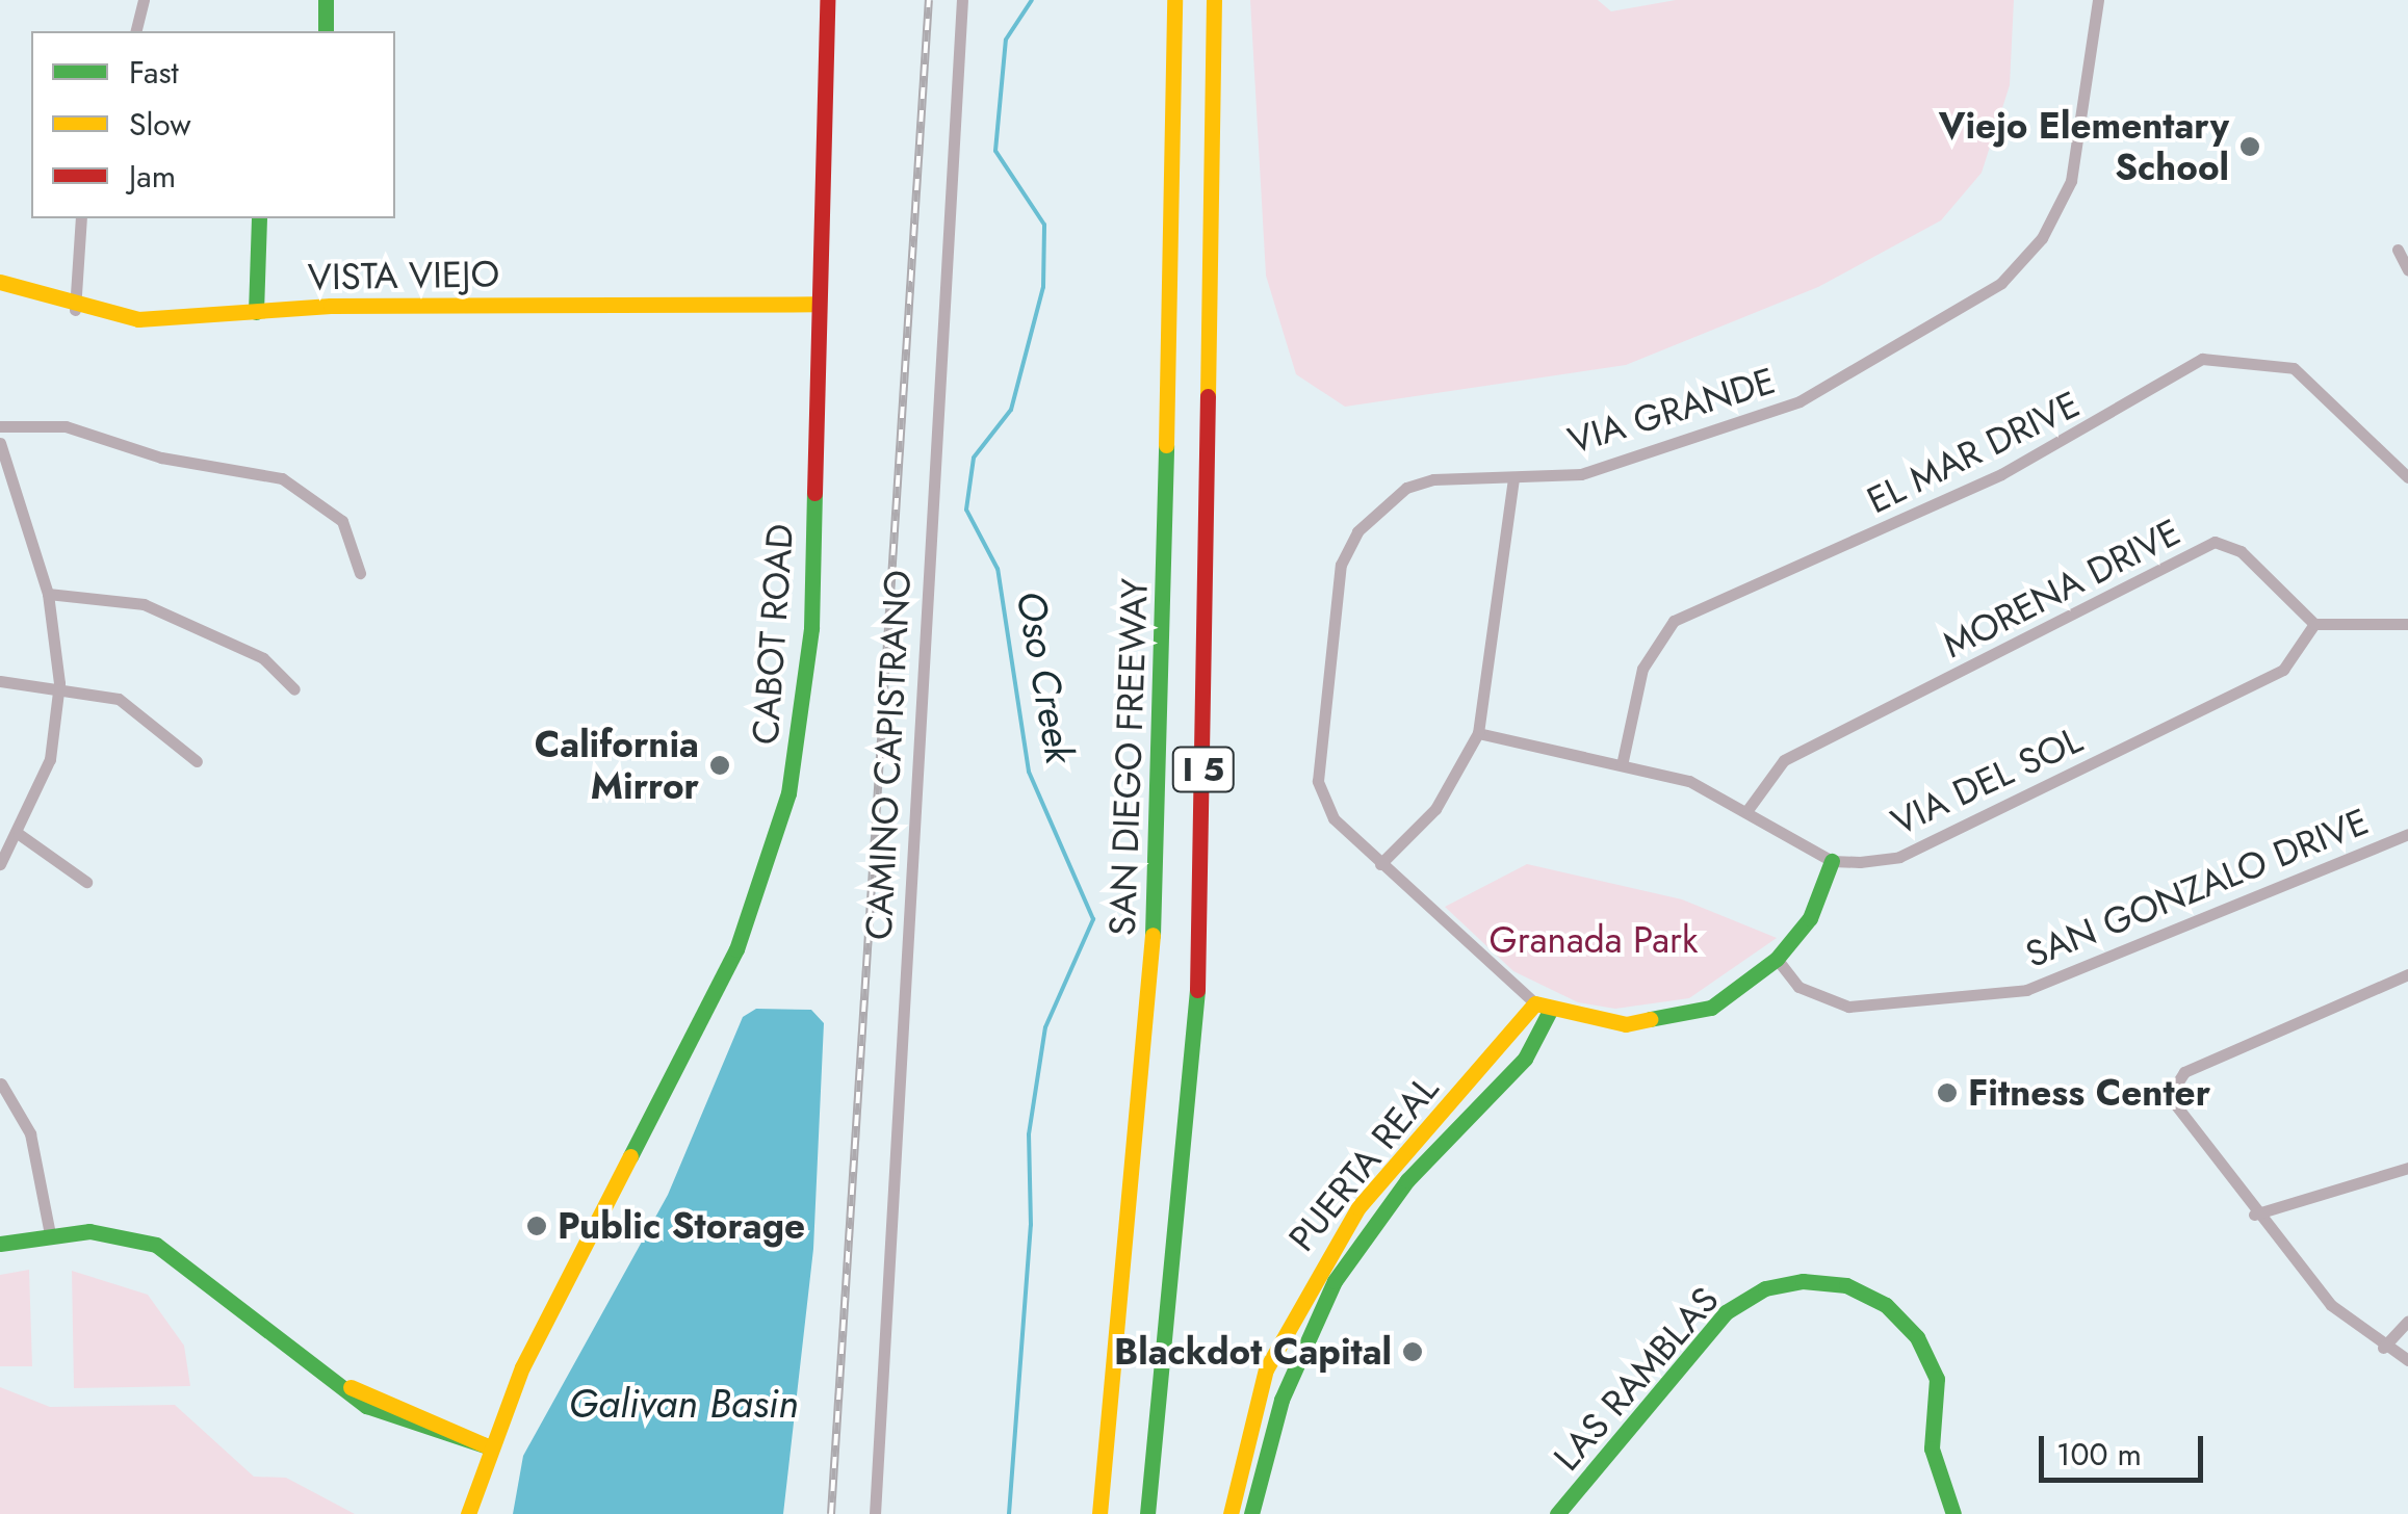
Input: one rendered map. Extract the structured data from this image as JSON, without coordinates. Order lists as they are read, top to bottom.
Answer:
{
  "streets": {
    "main road": [
      "VISTA VIEJO",
      "CABOT ROAD",
      "SAN DIEGO FREEWAY",
      "I 5",
      "PUERTA REAL",
      "LAS RAMBLAS"
    ],
    "street": [
      "VIA GRANDE",
      "EL MAR DRIVE",
      "MORENA DRIVE",
      "CAMINO CAPISTRANO",
      "VIA DEL SOL",
      "SAN GONZALO DRIVE"
    ]
  },
  "crossings": [
    ["VISTA VIEJO", "CABOT ROAD"],
    ["VIA GRANDE", "PUERTA REAL"],
    ["MORENA DRIVE", "VIA DEL SOL"]
  ],
  "water": ["Oso Creek", "Galivan Basin"],
  "parks": ["Granada Park"],
  "places": [
    "Viejo Elementary School",
    "California Mirror",
    "Fitness Center",
    "Public Storage",
    "Blackdot Capital"
  ],
  "legend": ["Fast", "Slow", "Jam"],
  "scale_bar": "100 m"
}
